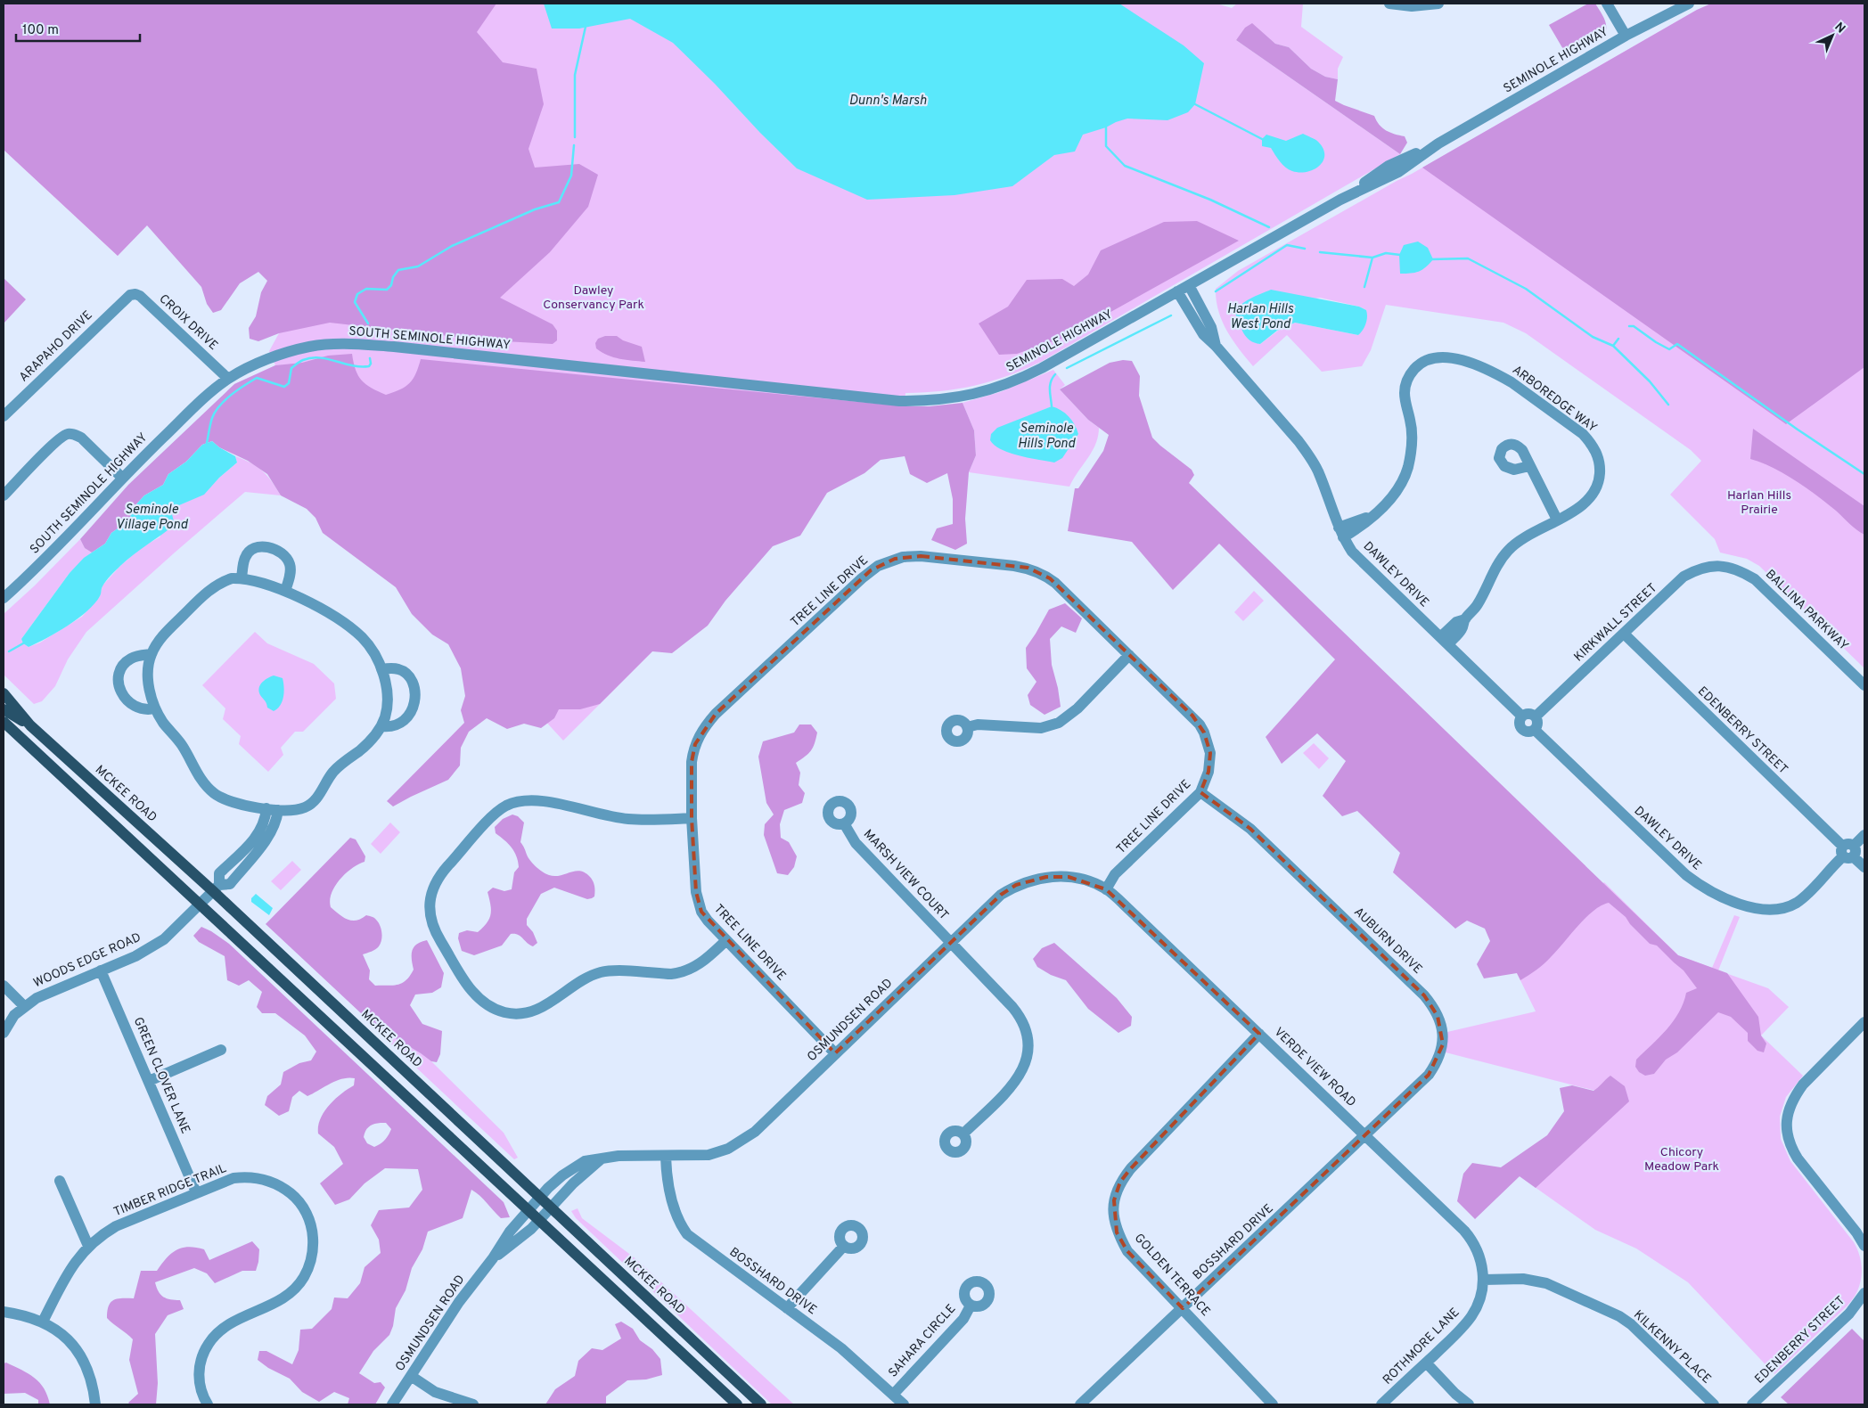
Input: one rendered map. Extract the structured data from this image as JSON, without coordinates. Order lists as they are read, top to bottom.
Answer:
{
  "streets": {
    "main road": ["MCKEE ROAD"],
    "street": [
      "SEMINOLE HIGHWAY",
      "CROIX DRIVE",
      "SOUTH SEMINOLE HIGHWAY",
      "ARAPAHO DRIVE",
      "ARBOREDGE WAY",
      "DAWLEY DRIVE",
      "TREE LINE DRIVE",
      "BALLINA PARKWAY",
      "KIRKWALL STREET",
      "EDENBERRY STREET",
      "MARSH VIEW COURT",
      "AUBURN DRIVE",
      "WOODS EDGE ROAD",
      "OSMUNDSEN ROAD",
      "VERDE VIEW ROAD",
      "GREEN CLOVER LANE",
      "TIMBER RIDGE TRAIL",
      "BOSSHARD DRIVE",
      "GOLDEN TERRACE",
      "SAHARA CIRCLE",
      "ROTHMORE LANE",
      "KILKENNY PLACE"
    ]
  },
  "crossings": [
    ["SEMINOLE HIGHWAY", "SOUTH SEMINOLE HIGHWAY"],
    ["SEMINOLE HIGHWAY", "DAWLEY DRIVE"],
    ["CROIX DRIVE", "SOUTH SEMINOLE HIGHWAY"],
    ["CROIX DRIVE", "ARAPAHO DRIVE"],
    ["ARBOREDGE WAY", "DAWLEY DRIVE"],
    ["DAWLEY DRIVE", "KIRKWALL STREET"],
    ["DAWLEY DRIVE", "EDENBERRY STREET"],
    ["TREE LINE DRIVE", "AUBURN DRIVE"],
    ["TREE LINE DRIVE", "OSMUNDSEN ROAD"],
    ["TREE LINE DRIVE", "VERDE VIEW ROAD"],
    ["BALLINA PARKWAY", "KIRKWALL STREET"],
    ["KIRKWALL STREET", "EDENBERRY STREET"],
    ["MCKEE ROAD", "WOODS EDGE ROAD"],
    ["MCKEE ROAD", "OSMUNDSEN ROAD"],
    ["MARSH VIEW COURT", "OSMUNDSEN ROAD"],
    ["AUBURN DRIVE", "VERDE VIEW ROAD"],
    ["AUBURN DRIVE", "BOSSHARD DRIVE"],
    ["WOODS EDGE ROAD", "GREEN CLOVER LANE"],
    ["OSMUNDSEN ROAD", "VERDE VIEW ROAD"],
    ["OSMUNDSEN ROAD", "BOSSHARD DRIVE"],
    ["VERDE VIEW ROAD", "BOSSHARD DRIVE"],
    ["VERDE VIEW ROAD", "GOLDEN TERRACE"],
    ["VERDE VIEW ROAD", "ROTHMORE LANE"],
    ["VERDE VIEW ROAD", "KILKENNY PLACE"],
    ["GREEN CLOVER LANE", "TIMBER RIDGE TRAIL"],
    ["BOSSHARD DRIVE", "GOLDEN TERRACE"],
    ["BOSSHARD DRIVE", "SAHARA CIRCLE"],
    ["ROTHMORE LANE", "KILKENNY PLACE"]
  ],
  "water": [
    "Dunn's Marsh",
    "Harlan Hills West Pond",
    "Seminole Hills Pond",
    "Seminole Village Pond"
  ],
  "parks": ["Dawley Conservancy Park", "Harlan Hills Prairie", "Chicory Meadow Park"],
  "scale_bar": "100 m",
  "north": "top right"
}
